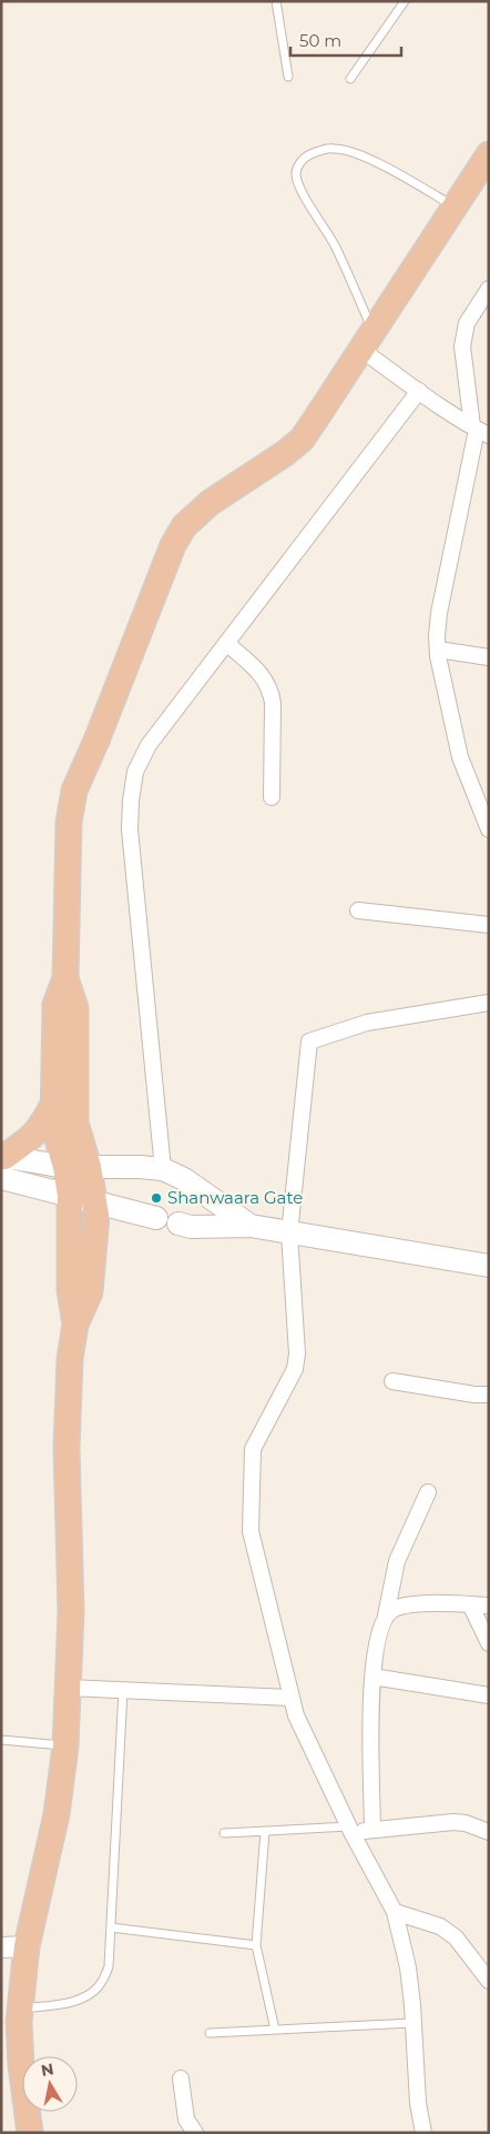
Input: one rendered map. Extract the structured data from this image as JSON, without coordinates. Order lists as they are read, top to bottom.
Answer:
{
  "places": ["Shanwaara Gate"],
  "scale_bar": "50 m",
  "north": "top"
}
